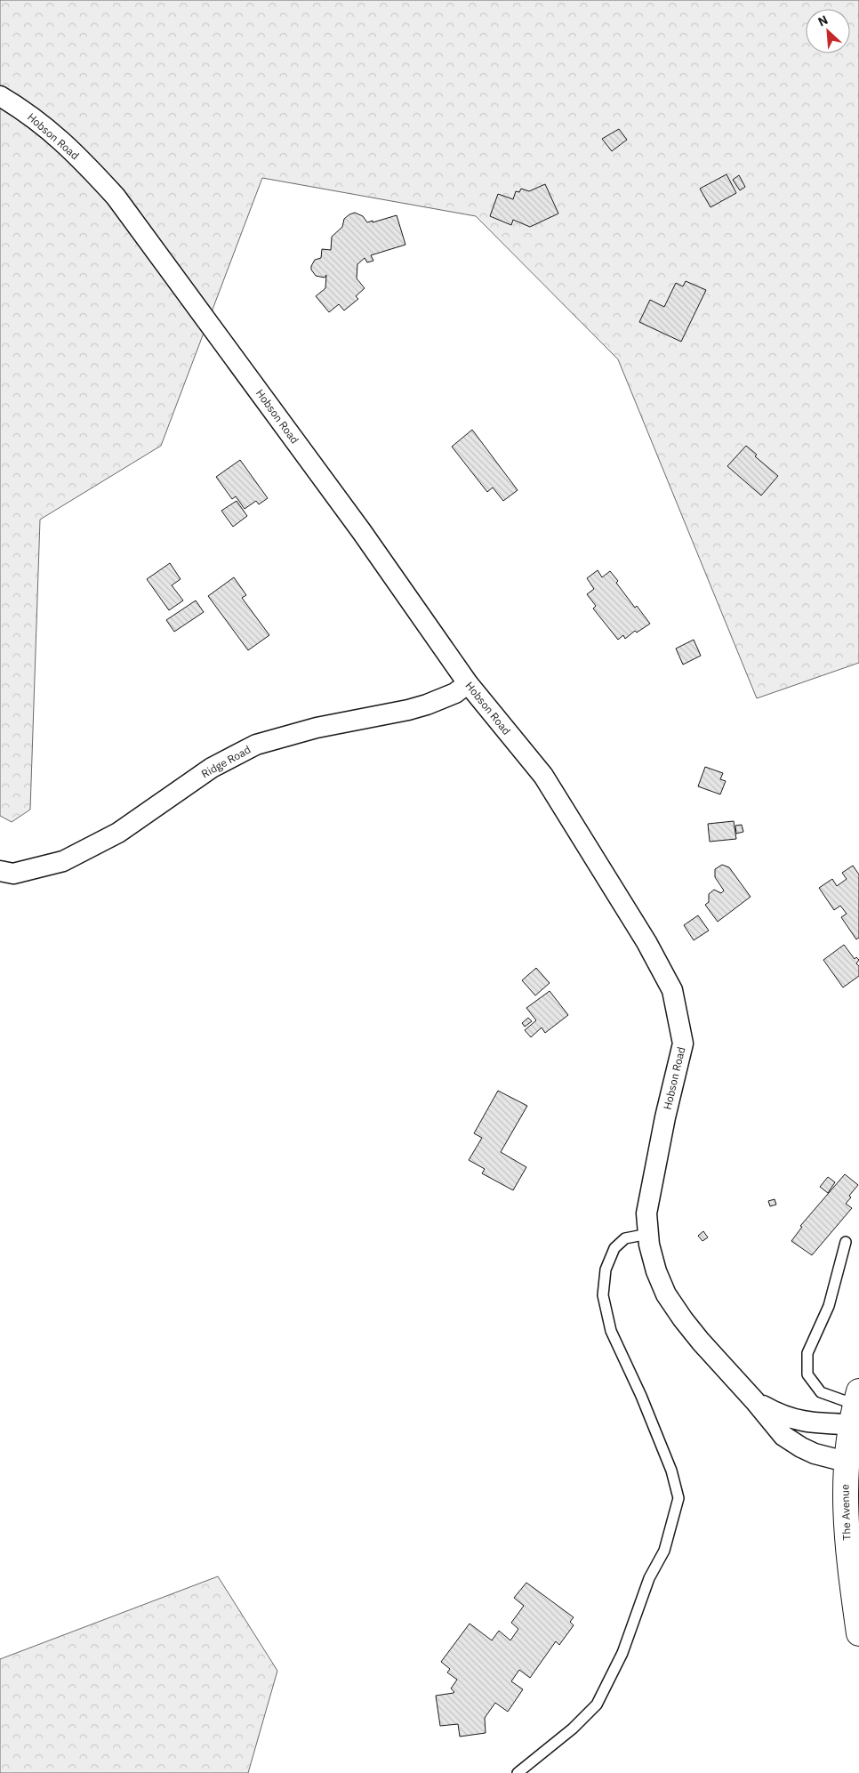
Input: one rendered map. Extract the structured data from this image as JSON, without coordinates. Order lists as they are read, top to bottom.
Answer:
{
  "streets": {
    "street": ["Hobson Road", "Ridge Road", "The Avenue"]
  },
  "crossings": [
    ["Hobson Road", "Ridge Road"],
    ["Hobson Road", "The Avenue"]
  ],
  "north": "top left"
}
